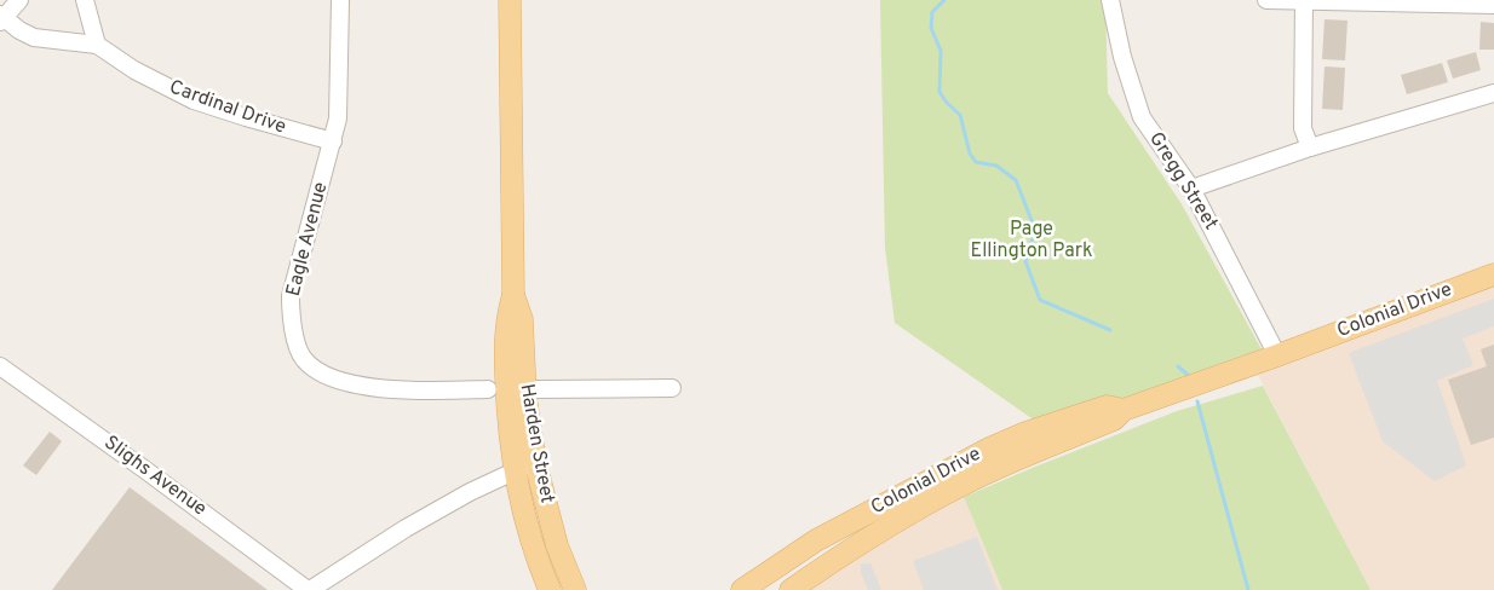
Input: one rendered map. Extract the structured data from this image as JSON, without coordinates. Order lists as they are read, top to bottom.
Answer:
{
  "streets": {
    "main road": ["Colonial Drive", "Harden Street"],
    "street": [
      "Cardinal Drive",
      "Gregg Street",
      "Eagle Avenue",
      "Slighs Avenue"
    ]
  },
  "crossings": [
    ["Cardinal Drive", "Eagle Avenue"],
    ["Gregg Street", "Colonial Drive"],
    ["Harden Street", "Slighs Avenue"]
  ],
  "parks": ["Page Ellington Park"]
}
